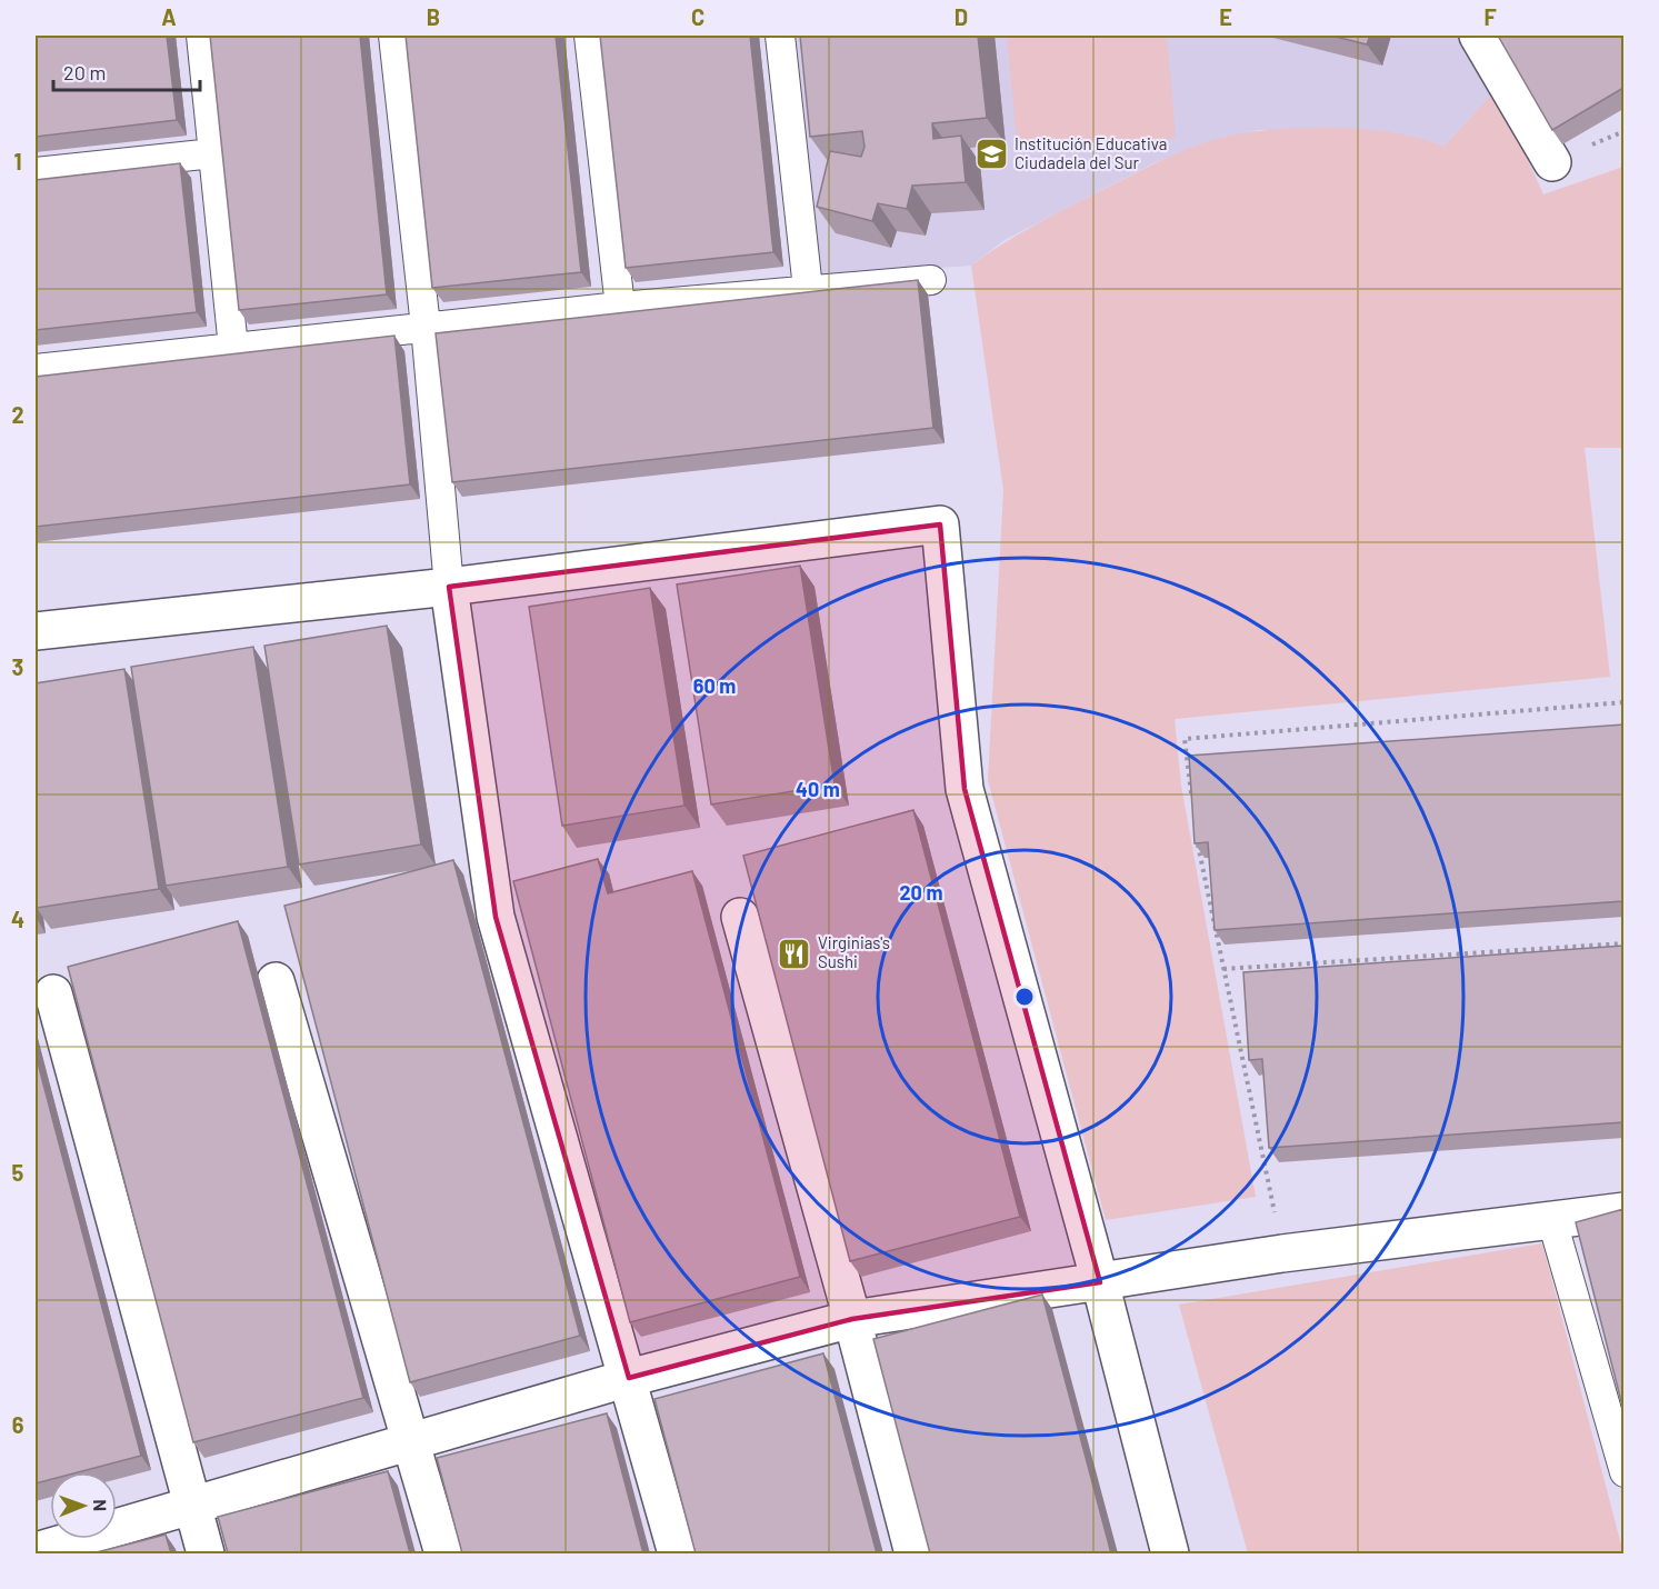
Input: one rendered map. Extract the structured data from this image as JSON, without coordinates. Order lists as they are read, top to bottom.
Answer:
{
  "places": {
    "school or university": ["Institución Educativa Ciudadela del Sur"],
    "restaurant": ["Virginias's Sushi"]
  },
  "scale_bar": "20 m",
  "north": "right",
  "grid": {
    "columns": [
      "A",
      "B",
      "C",
      "D",
      "E",
      "F"
    ],
    "rows": [
      "1",
      "2",
      "3",
      "4",
      "5",
      "6"
    ]
  },
  "rings": ["60 m", "40 m", "20 m"]
}
